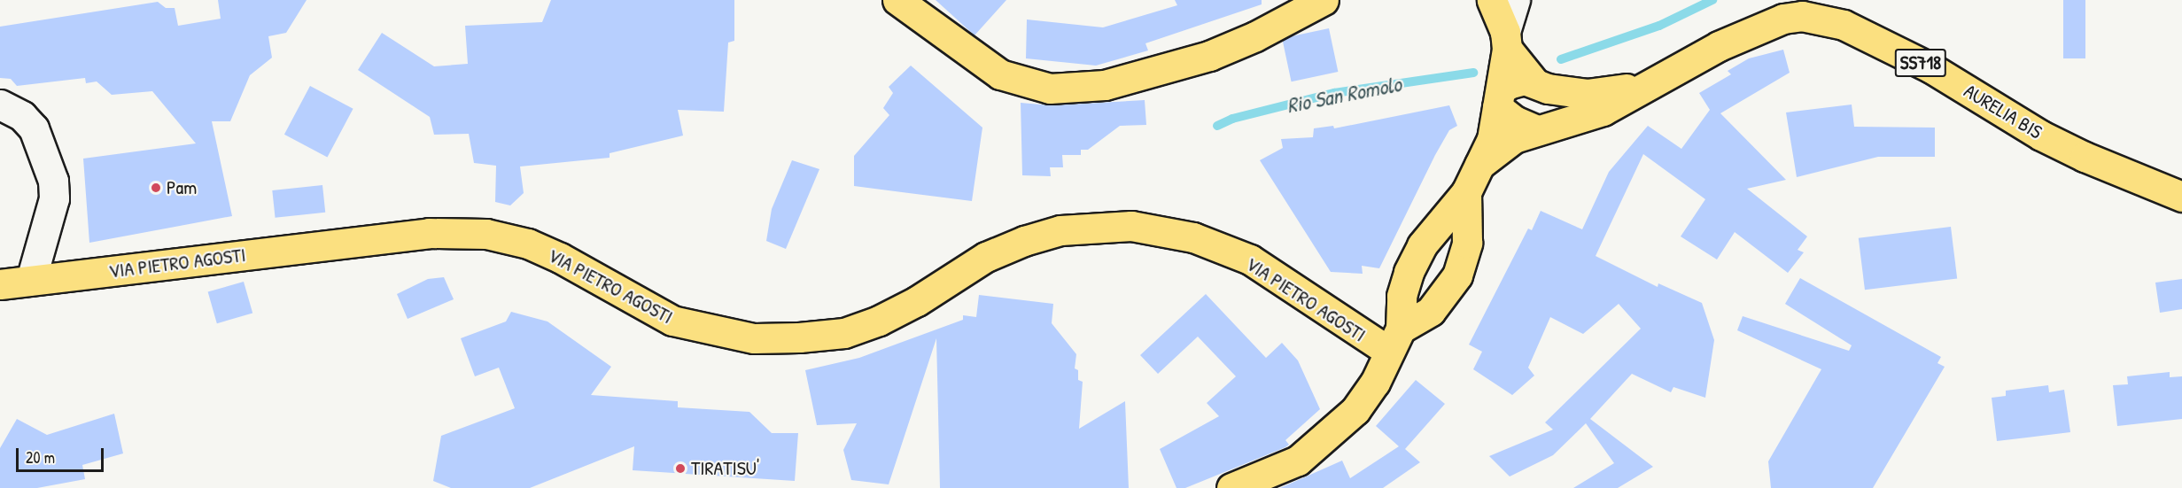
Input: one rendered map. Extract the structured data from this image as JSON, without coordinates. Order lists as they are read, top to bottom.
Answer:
{
  "streets": {
    "main road": ["SS718", "AURELIA BIS", "VIA PIETRO AGOSTI"]
  },
  "crossings": [
    ["SS718", "AURELIA BIS"]
  ],
  "water": ["Rio San Romolo"],
  "places": ["Pam", "TIRATISU'"],
  "scale_bar": "20 m"
}
